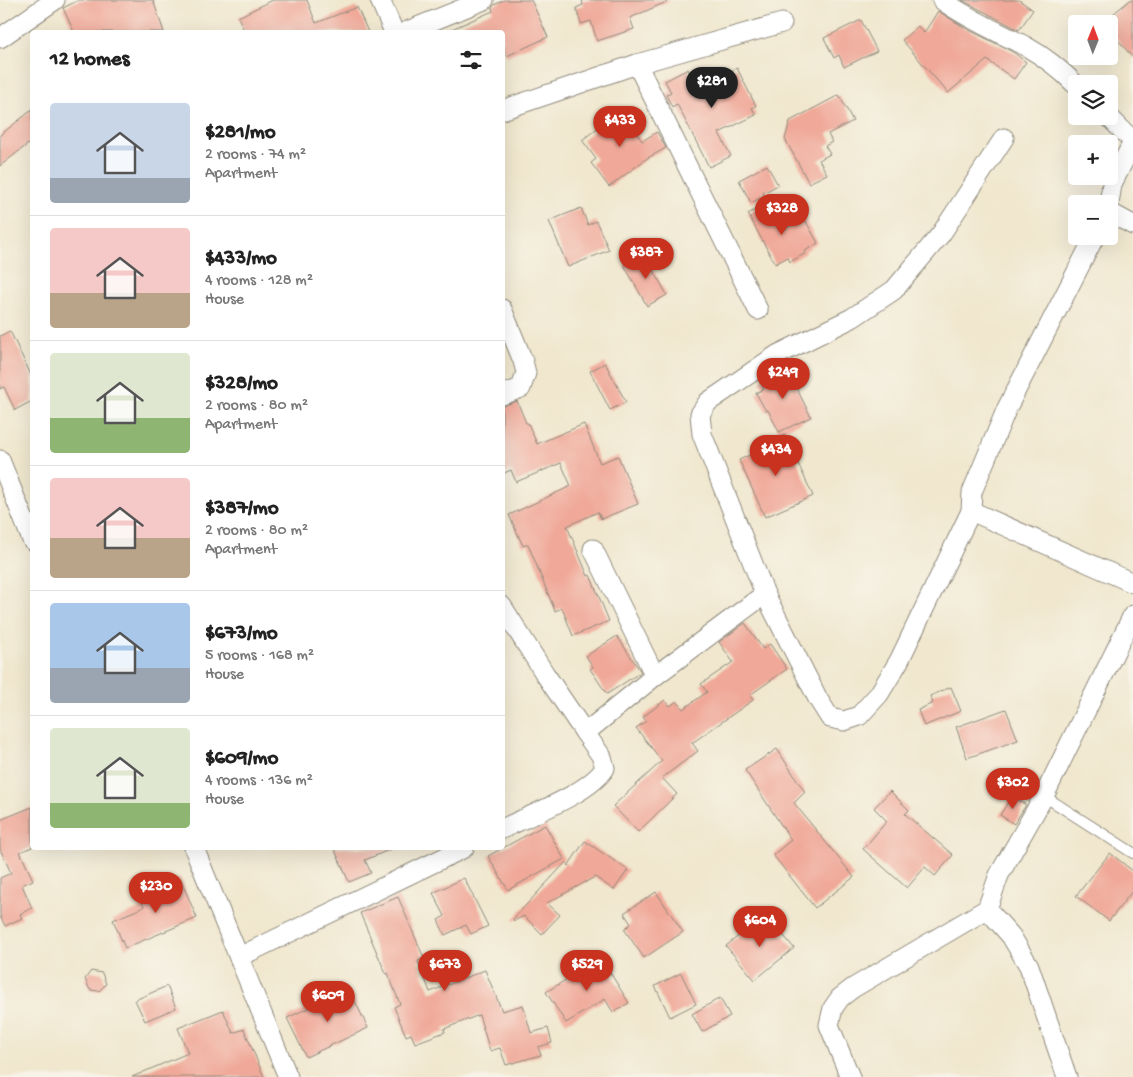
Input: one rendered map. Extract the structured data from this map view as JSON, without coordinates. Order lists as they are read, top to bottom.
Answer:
{
  "north": "top",
  "page": {
    "map_buttons": ["+", "−"],
    "heading": "12 homes",
    "price": [
      "$281",
      "$433",
      "$328",
      "$387",
      "$249",
      "$434",
      "$302",
      "$230",
      "$604",
      "$673",
      "$529",
      "$609"
    ],
    "list": [
      {
        "name": "$281/mo",
        "note": "2 rooms · 74 m² · Apartment"
      },
      {
        "name": "$433/mo",
        "note": "4 rooms · 128 m² · House"
      },
      {
        "name": "$328/mo",
        "note": "2 rooms · 80 m² · Apartment"
      },
      {
        "name": "$387/mo",
        "note": "2 rooms · 80 m² · Apartment"
      },
      {
        "name": "$673/mo",
        "note": "5 rooms · 168 m² · House"
      },
      {
        "name": "$609/mo",
        "note": "4 rooms · 136 m² · House"
      }
    ]
  }
}
